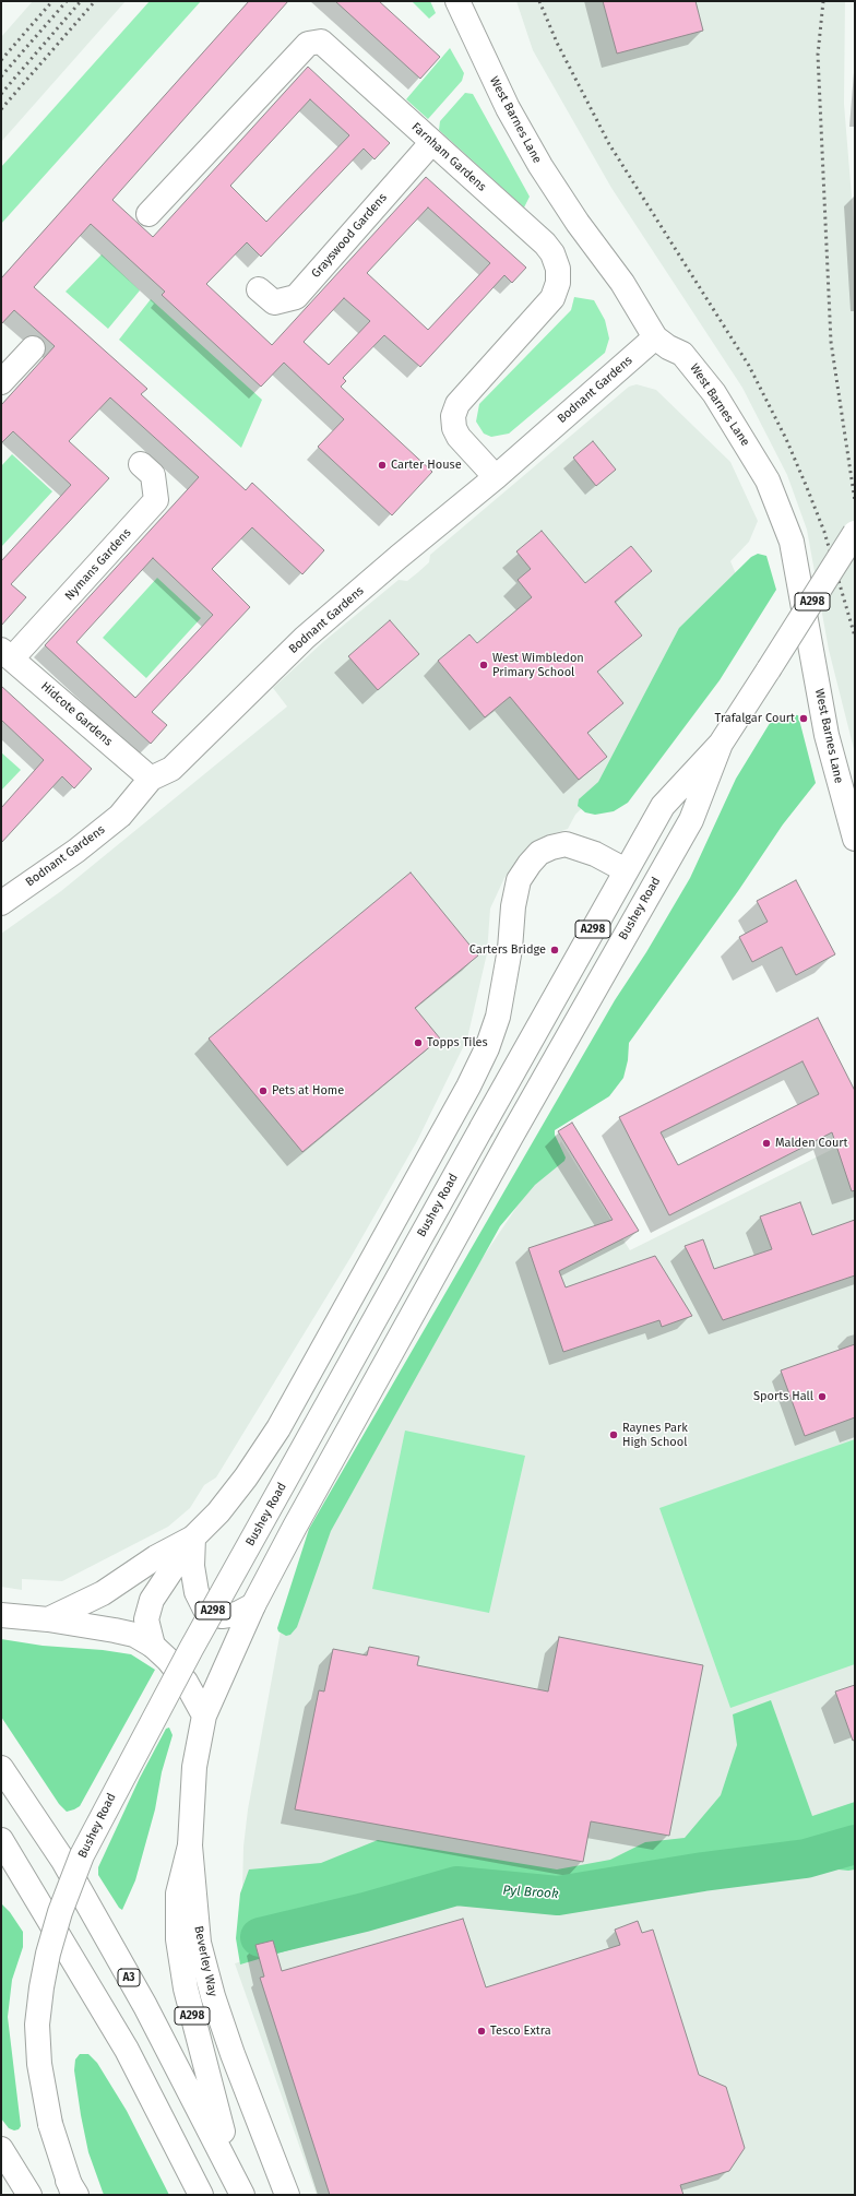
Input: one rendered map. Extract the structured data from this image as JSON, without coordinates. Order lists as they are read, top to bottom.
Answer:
{
  "streets": {
    "main road": [
      "West Barnes Lane",
      "Farnham Gardens",
      "Grayswood Gardens",
      "Bodnant Gardens",
      "Nymans Gardens",
      "A298",
      "Hidcote Gardens",
      "Bushey Road",
      "Beverley Way",
      "A3"
    ]
  },
  "crossings": [
    ["West Barnes Lane", "Bodnant Gardens"],
    ["Farnham Gardens", "Grayswood Gardens"],
    ["Farnham Gardens", "Bodnant Gardens"],
    ["Bodnant Gardens", "Hidcote Gardens"],
    ["Nymans Gardens", "Hidcote Gardens"],
    ["A298", "Beverley Way"],
    ["A298", "A3"],
    ["Bushey Road", "Beverley Way"]
  ],
  "water": ["Pyl Brook"],
  "places": [
    "Carter House",
    "West Wimbledon Primary School",
    "Trafalgar Court",
    "Carters Bridge",
    "Topps Tiles",
    "Pets at Home",
    "Malden Court",
    "Sports Hall",
    "Raynes Park High School",
    "Tesco Extra"
  ]
}
